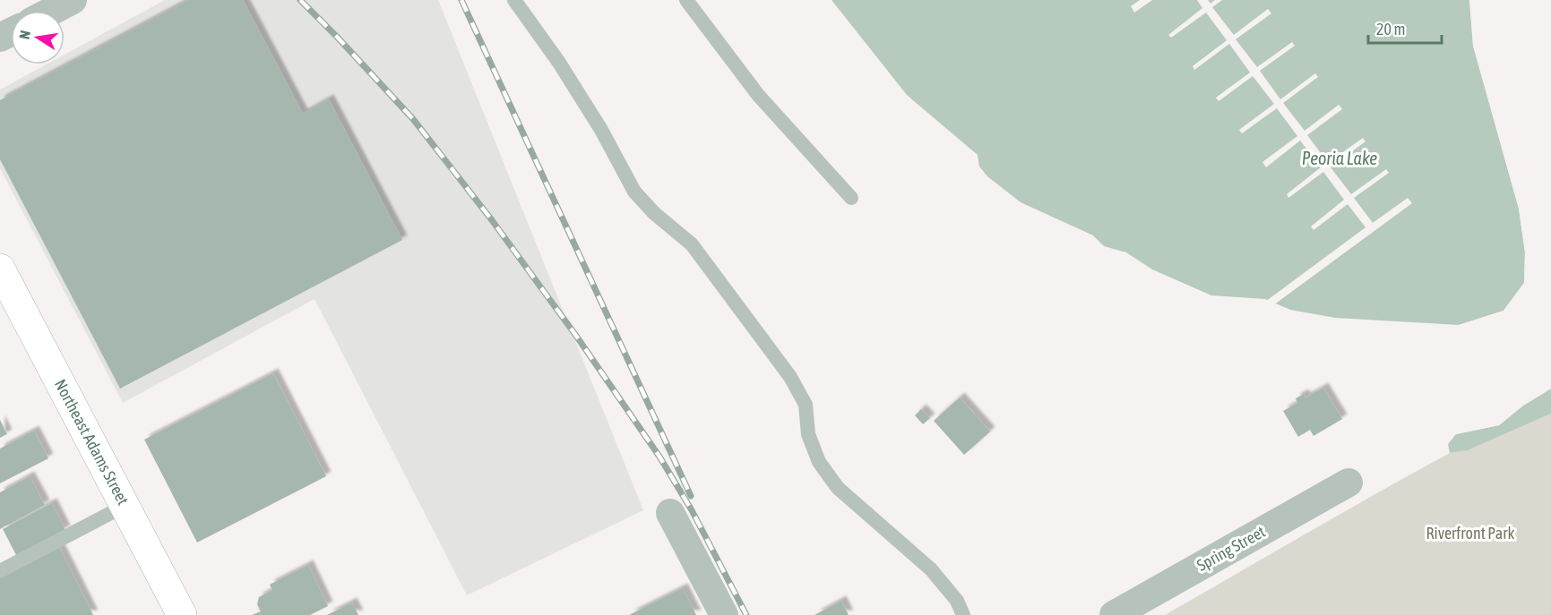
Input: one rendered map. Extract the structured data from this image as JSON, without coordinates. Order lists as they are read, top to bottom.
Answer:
{
  "streets": {
    "main road": ["Northeast Adams Street"],
    "street": ["Spring Street"]
  },
  "water": ["Peoria Lake"],
  "parks": ["Riverfront Park"],
  "scale_bar": "20 m",
  "north": "left"
}
